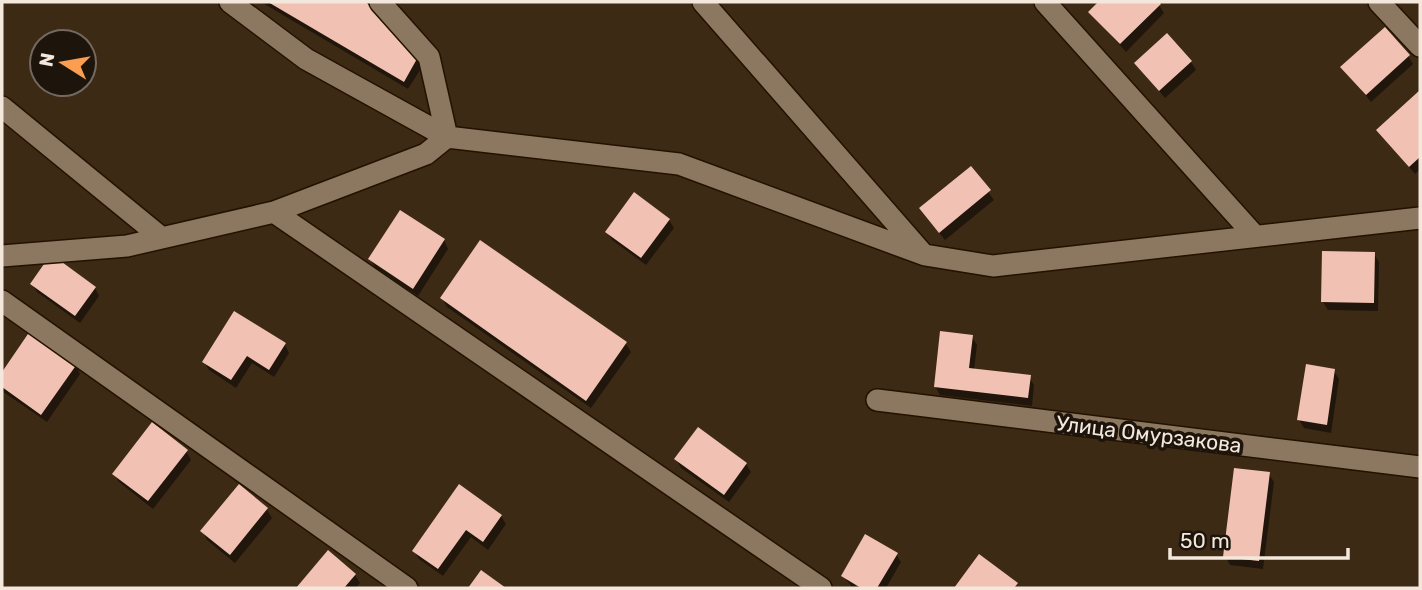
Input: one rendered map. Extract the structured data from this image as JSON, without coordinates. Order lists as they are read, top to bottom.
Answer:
{
  "streets": {
    "street": ["Улица Омурзакова"]
  },
  "scale_bar": "50 m",
  "north": "left"
}
